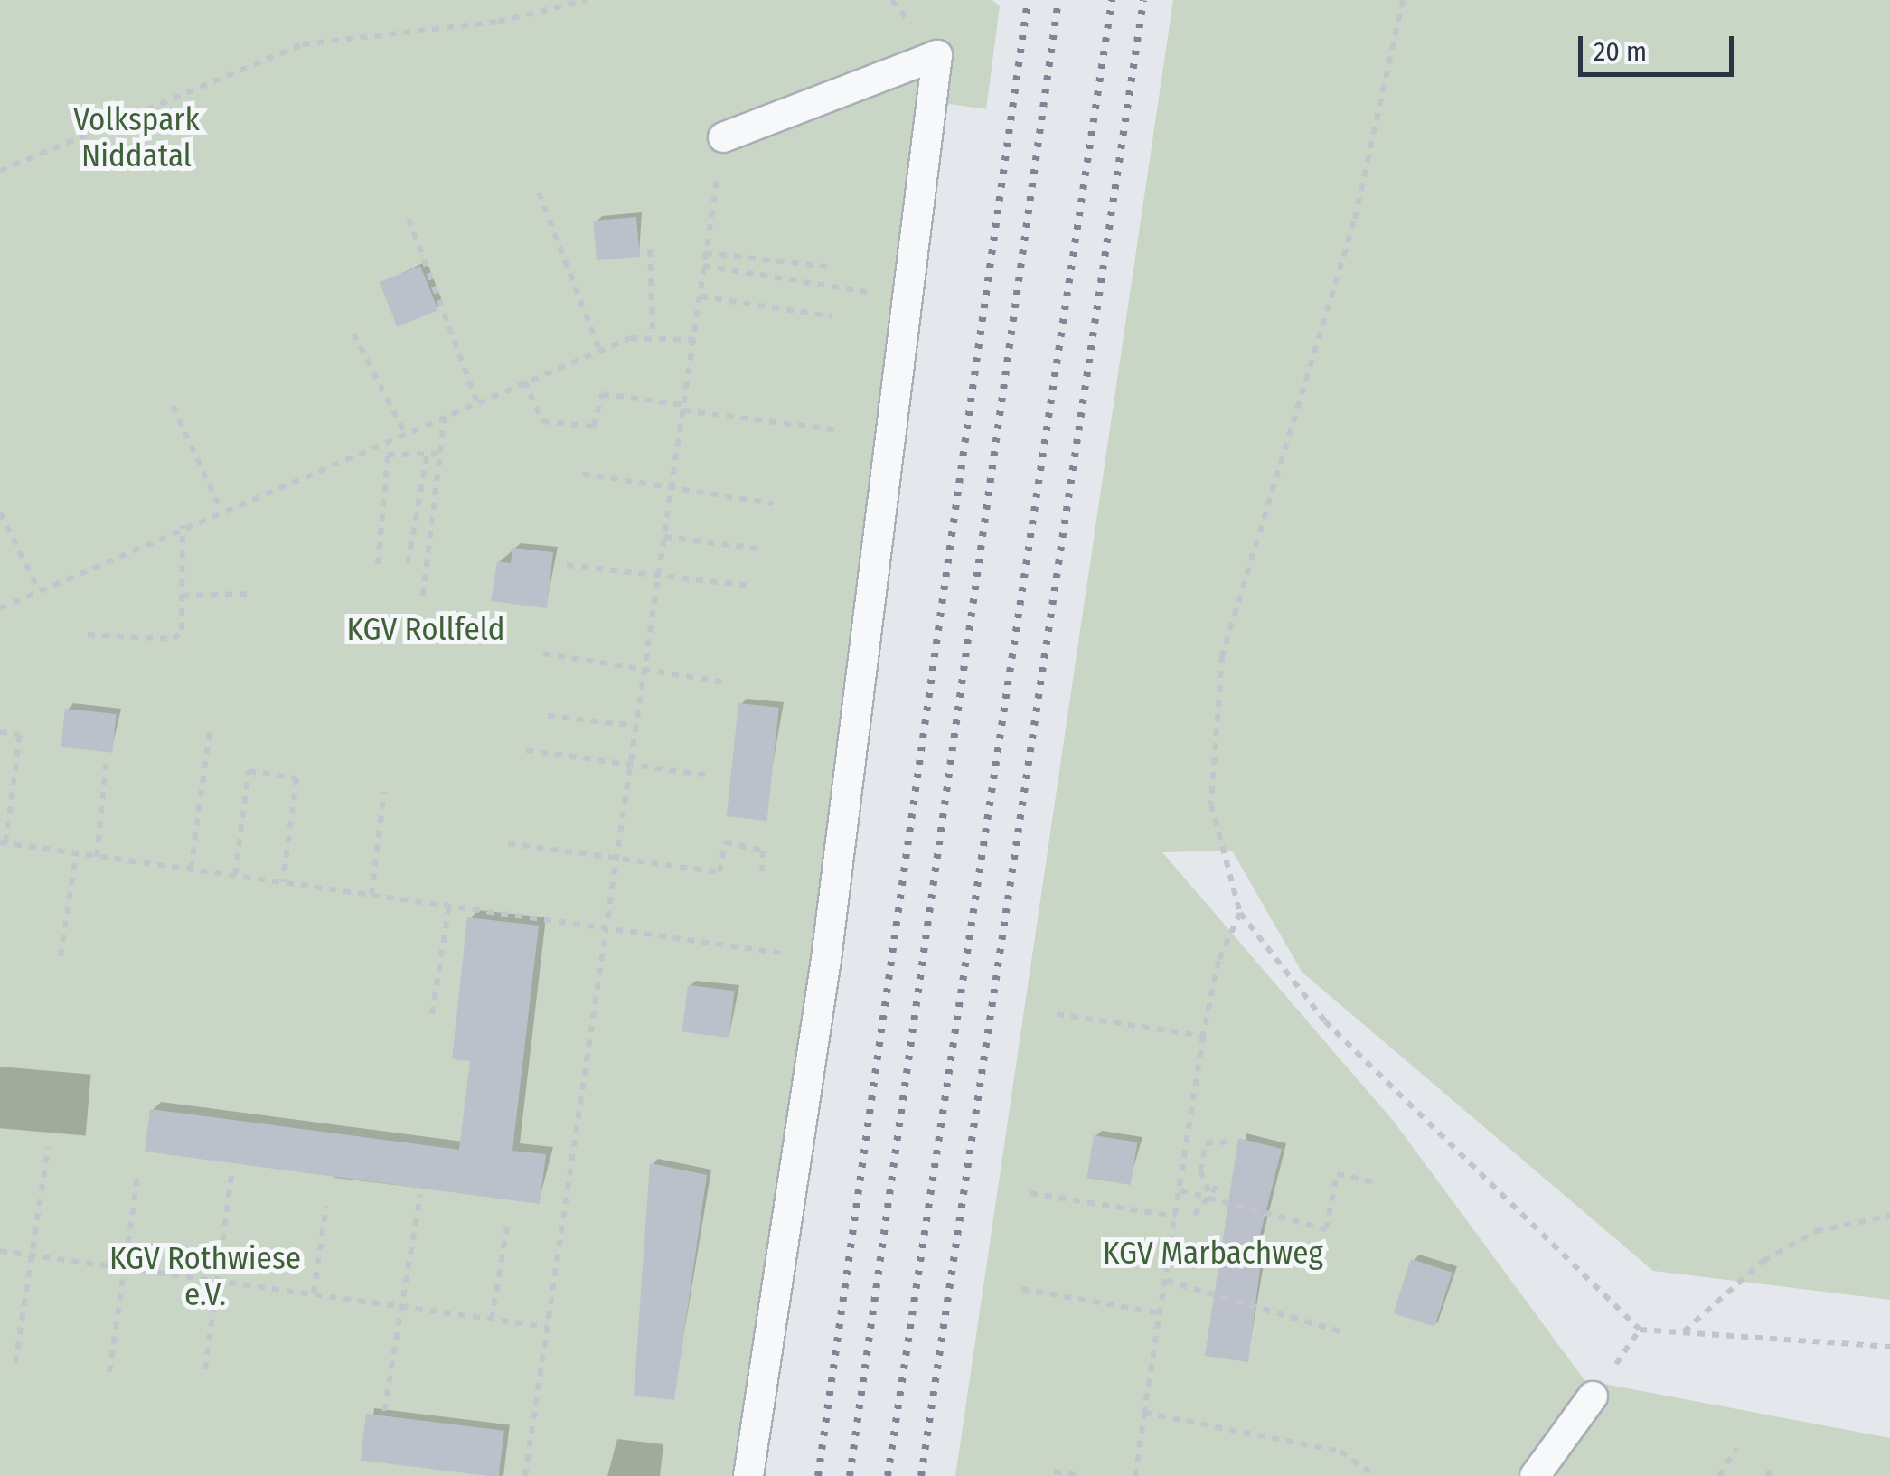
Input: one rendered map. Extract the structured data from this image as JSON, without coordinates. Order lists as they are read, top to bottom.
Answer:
{
  "parks": [
    "Volkspark Niddatal",
    "KGV Rollfeld",
    "KGV Marbachweg",
    "KGV Rothwiese e.V."
  ],
  "scale_bar": "20 m"
}
